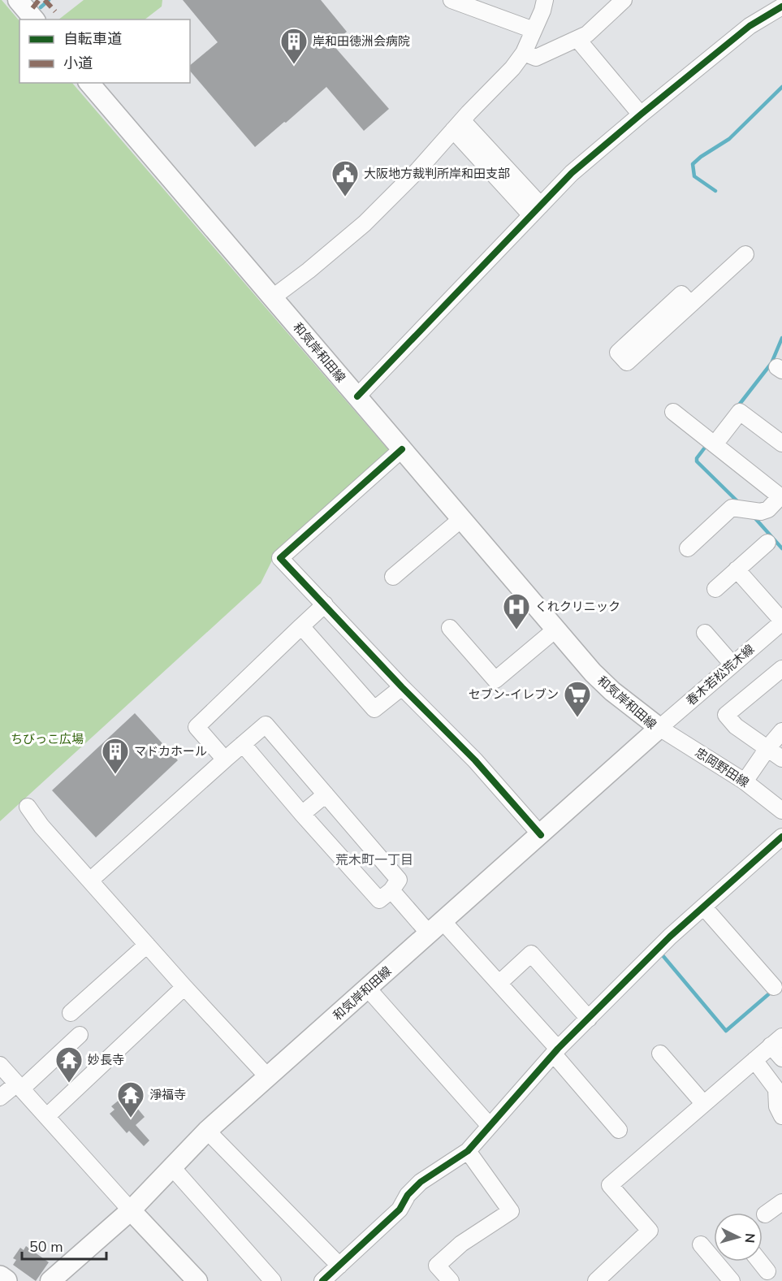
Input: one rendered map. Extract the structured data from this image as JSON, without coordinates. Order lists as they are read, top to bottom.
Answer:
{
  "streets": {
    "main road": ["和気岸和田線"],
    "street": ["春木若松荒木線", "忠岡野田線"]
  },
  "crossings": [
    ["和気岸和田線", "春木若松荒木線"],
    ["和気岸和田線", "忠岡野田線"],
    ["春木若松荒木線", "忠岡野田線"]
  ],
  "districts": ["荒木町一丁目"],
  "parks": ["ちびっこ広場"],
  "places": {
    "building": ["岸和田徳洲会病院", "マドカホール"],
    "public building": ["大阪地方裁判所岸和田支部"],
    "hospital": ["くれクリニック"],
    "supermarket": ["セブン-イレブン"],
    "temple": ["妙長寺", "淨福寺"]
  },
  "legend": ["自転車道", "小道"],
  "scale_bar": "50 m",
  "north": "right"
}
